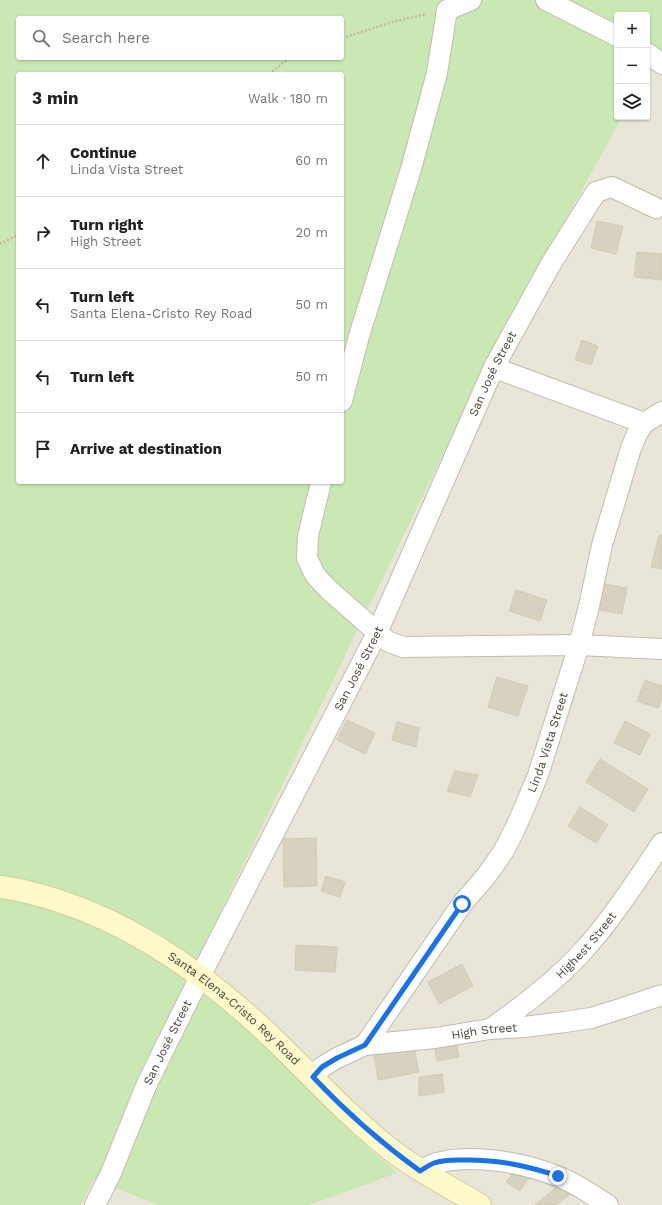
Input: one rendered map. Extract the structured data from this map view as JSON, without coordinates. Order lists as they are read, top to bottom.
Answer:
{
  "streets": {
    "main road": ["Santa Elena-Cristo Rey Road"],
    "street": [
      "San José Street",
      "Linda Vista Street",
      "Highest Street",
      "High Street"
    ]
  },
  "crossings": [
    ["San José Street", "Santa Elena-Cristo Rey Road"],
    ["Linda Vista Street", "High Street"],
    ["Highest Street", "High Street"],
    ["Santa Elena-Cristo Rey Road", "High Street"]
  ],
  "page": {
    "map_buttons": ["+", "−"],
    "search": "Search here",
    "heading": ["3 min", "Walk · 180 m"],
    "list": [
      ["Continue", "Linda Vista Street", "60 m"],
      ["Turn right", "High Street", "20 m"],
      ["Turn left", "Santa Elena-Cristo Rey Road", "50 m"],
      ["Turn left", "50 m"],
      "Arrive at destination"
    ]
  }
}
